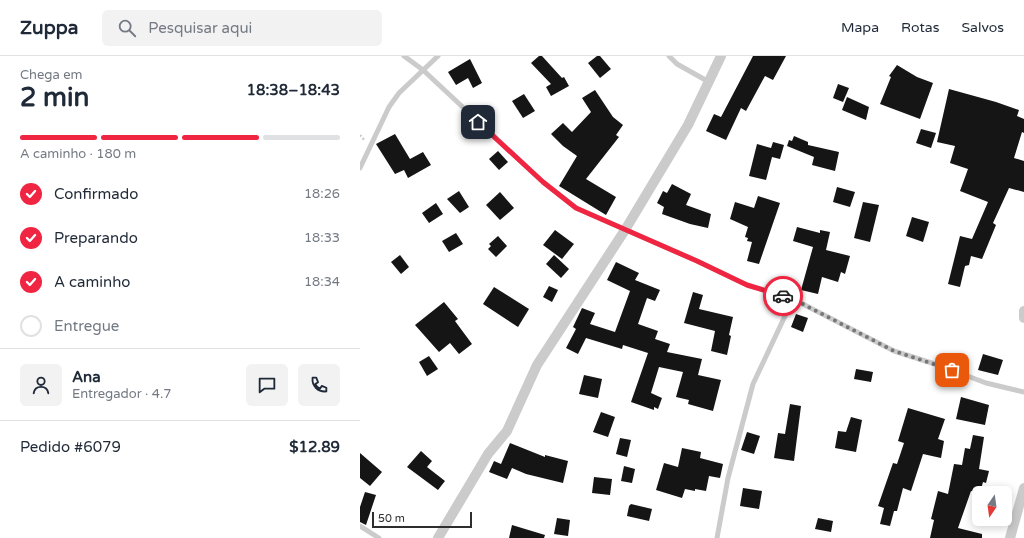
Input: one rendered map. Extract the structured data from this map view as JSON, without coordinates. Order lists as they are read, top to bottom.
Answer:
{
  "scale_bar": "50 m",
  "north": "bottom",
  "page": {
    "header": "Zuppa",
    "search": "Pesquisar aqui",
    "nav": ["Mapa", "Rotas", "Salvos"],
    "heading": ["2 min", "Chega em", "18:38–18:43"],
    "panel": [
      "Ana",
      "Entregador · 4.7",
      "Pedido #6079",
      "$12.89"
    ],
    "bar": "A caminho · 180 m",
    "list": [
      ["Confirmado", "18:26"],
      ["Preparando", "18:33"],
      ["A caminho", "18:34"],
      "Entregue"
    ],
    "scale": "50 m"
  }
}
